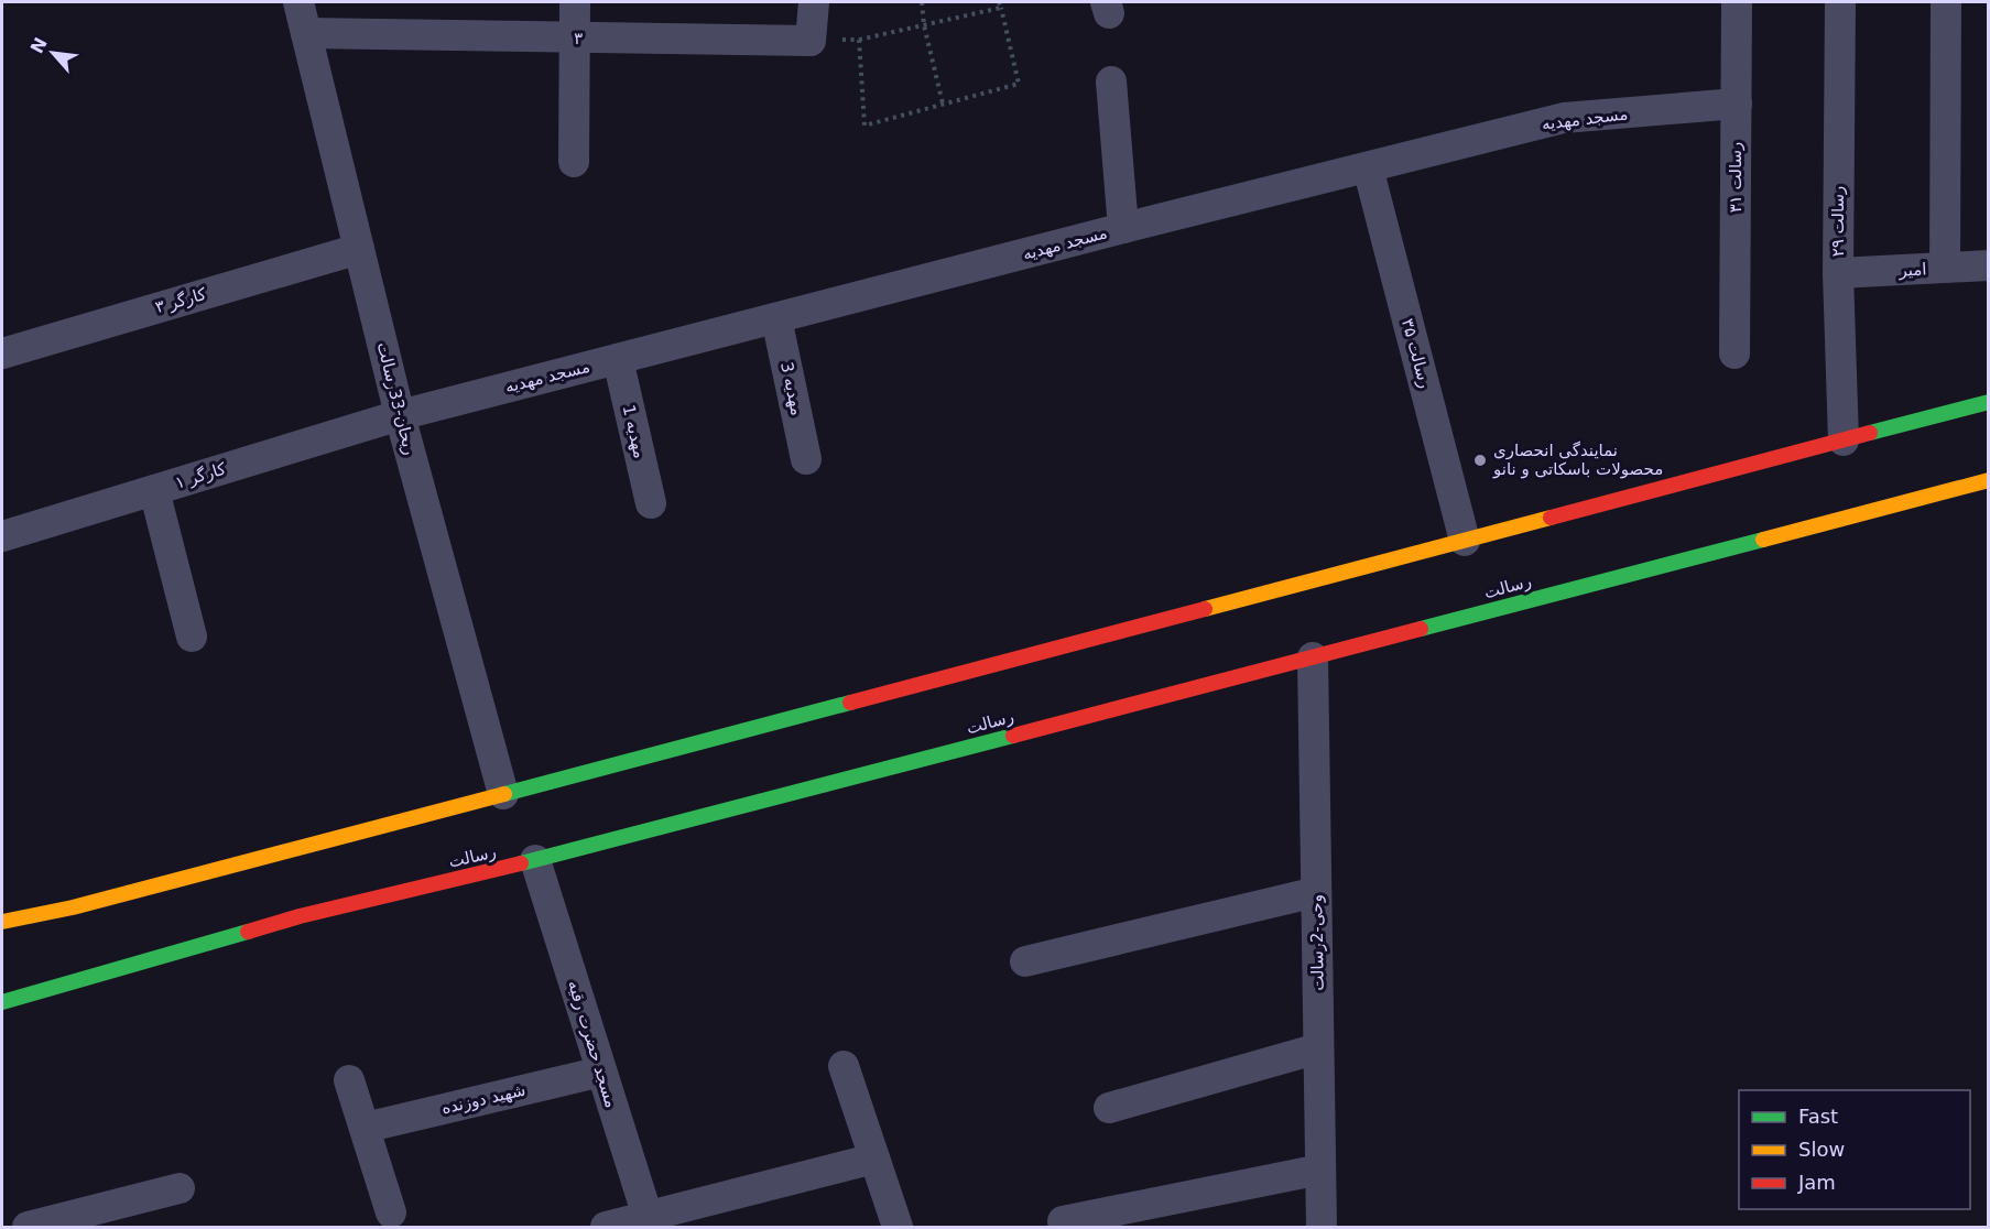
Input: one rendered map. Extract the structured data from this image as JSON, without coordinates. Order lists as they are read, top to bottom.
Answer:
{
  "streets": {
    "main road": ["رسالت"],
    "street": [
      "۳",
      "مسجد مهدیه",
      "رسالت ۳۱",
      "رسالت ۲۹",
      "امیر",
      "کارگر ۳",
      "رسالت ۳۵",
      "مهدیه 3",
      "ریحان-33رسالت",
      "مهدیه 1",
      "کارگر ۱",
      "وحی-2رسالت",
      "مسجد حضرت رقیه",
      "شهید دوزنده"
    ]
  },
  "crossings": [
    ["۳", "ریحان-33رسالت"],
    ["مسجد مهدیه", "رسالت ۳۱"],
    ["مسجد مهدیه", "رسالت ۳۵"],
    ["مسجد مهدیه", "مهدیه 3"],
    ["مسجد مهدیه", "ریحان-33رسالت"],
    ["مسجد مهدیه", "مهدیه 1"],
    ["مسجد مهدیه", "کارگر ۱"],
    ["رسالت ۲۹", "امیر"],
    ["کارگر ۳", "ریحان-33رسالت"],
    ["ریحان-33رسالت", "کارگر ۱"],
    ["رسالت", "وحی-2رسالت"],
    ["رسالت", "مسجد حضرت رقیه"],
    ["مسجد حضرت رقیه", "شهید دوزنده"]
  ],
  "places": ["نمایندگی انحصاری محصولات باسکاتی و نانو"],
  "legend": ["Fast", "Slow", "Jam"],
  "north": "top left"
}
